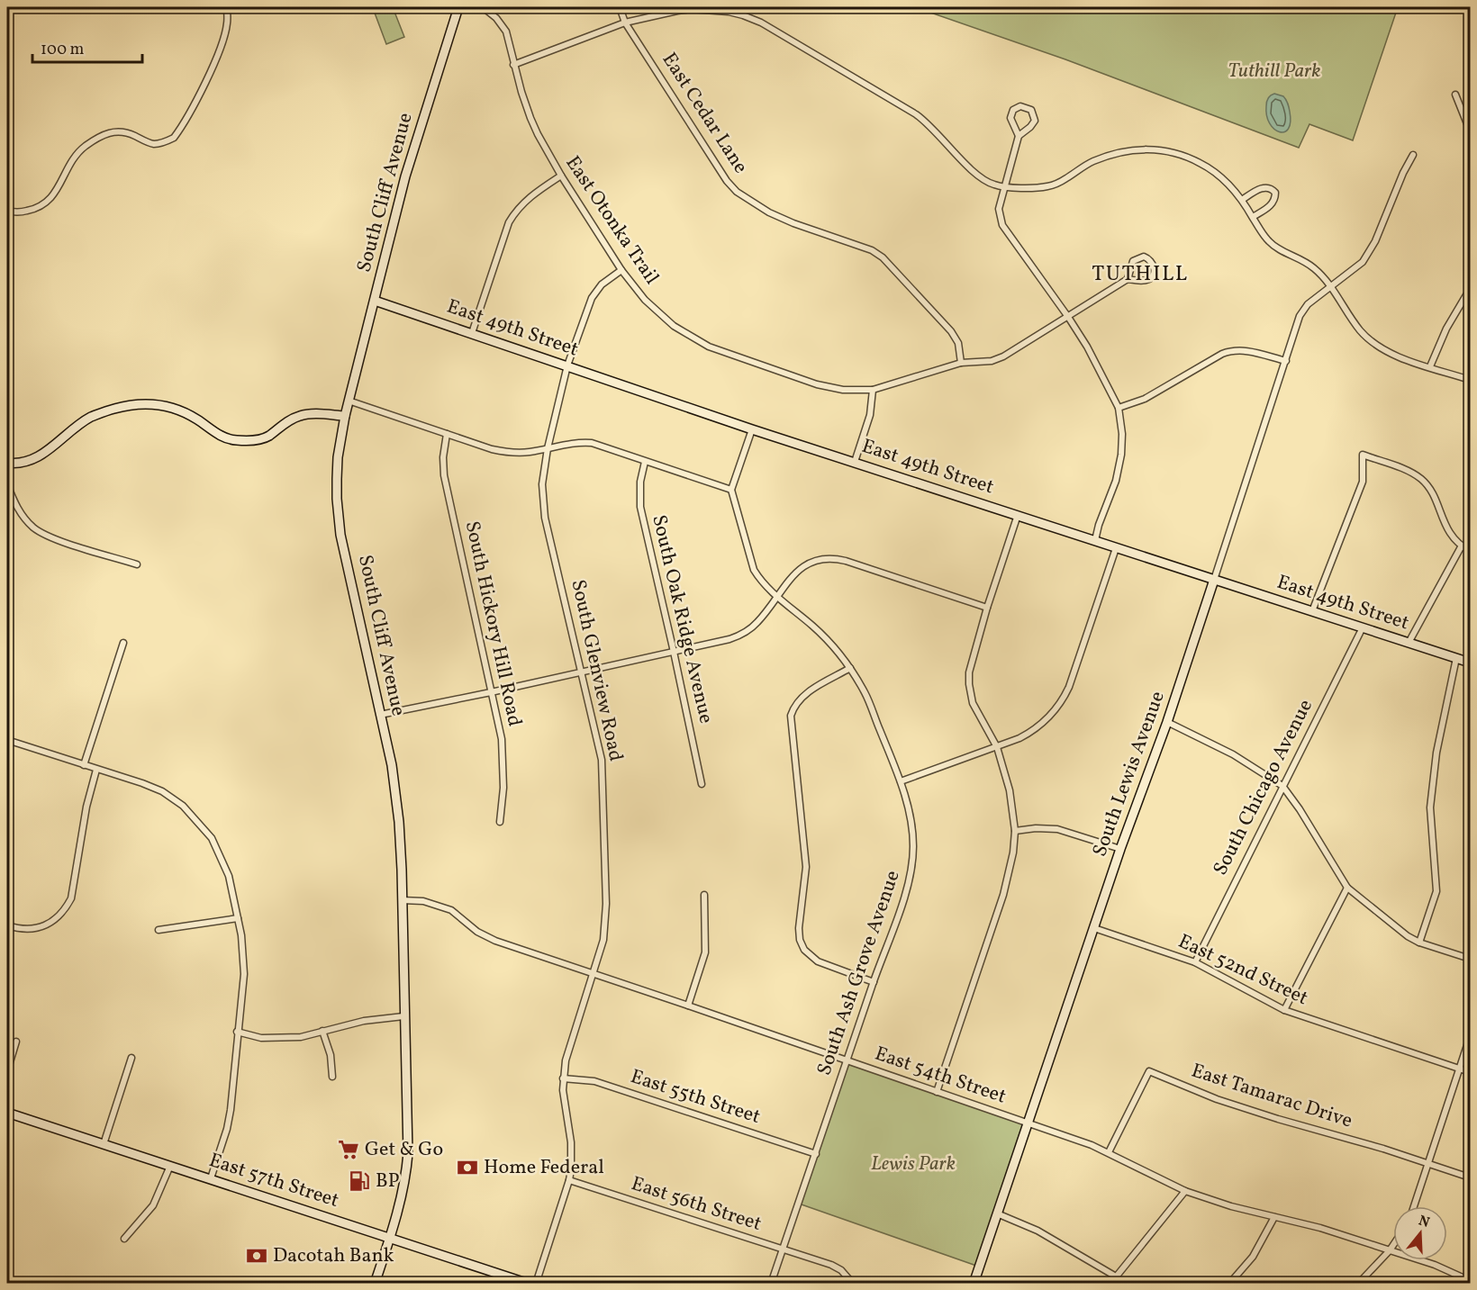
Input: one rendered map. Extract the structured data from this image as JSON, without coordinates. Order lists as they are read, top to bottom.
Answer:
{
  "streets": {
    "street": [
      "East Cedar Lane",
      "South Cliff Avenue",
      "East Otonka Trail",
      "East 49th Street",
      "South Oak Ridge Avenue",
      "South Hickory Hill Road",
      "South Glenview Road",
      "South Lewis Avenue",
      "South Chicago Avenue",
      "East 52nd Street",
      "South Ash Grove Avenue",
      "East 54th Street",
      "East Tamarac Drive",
      "East 55th Street",
      "East 57th Street",
      "East 56th Street"
    ]
  },
  "crossings": [
    ["East Cedar Lane", "East Otonka Trail"],
    ["South Cliff Avenue", "East 49th Street"],
    ["South Cliff Avenue", "East 54th Street"],
    ["South Cliff Avenue", "East 57th Street"],
    ["East Otonka Trail", "South Glenview Road"],
    ["East 49th Street", "South Glenview Road"],
    ["East 49th Street", "South Lewis Avenue"],
    ["East 49th Street", "South Chicago Avenue"],
    ["South Glenview Road", "East 54th Street"],
    ["South Glenview Road", "East 55th Street"],
    ["South Glenview Road", "East 56th Street"],
    ["South Lewis Avenue", "East 52nd Street"],
    ["South Lewis Avenue", "East 54th Street"],
    ["South Chicago Avenue", "East 52nd Street"],
    ["South Ash Grove Avenue", "East 54th Street"],
    ["South Ash Grove Avenue", "East 55th Street"],
    ["South Ash Grove Avenue", "East 56th Street"],
    ["East 54th Street", "East Tamarac Drive"]
  ],
  "districts": ["TUTHILL"],
  "parks": ["Tuthill Park", "Lewis Park"],
  "places": {
    "supermarket": ["Get & Go"],
    "bank": ["Home Federal", "Dacotah Bank"],
    "fuel station": ["BP"]
  },
  "scale_bar": "100 m",
  "north": "top"
}
